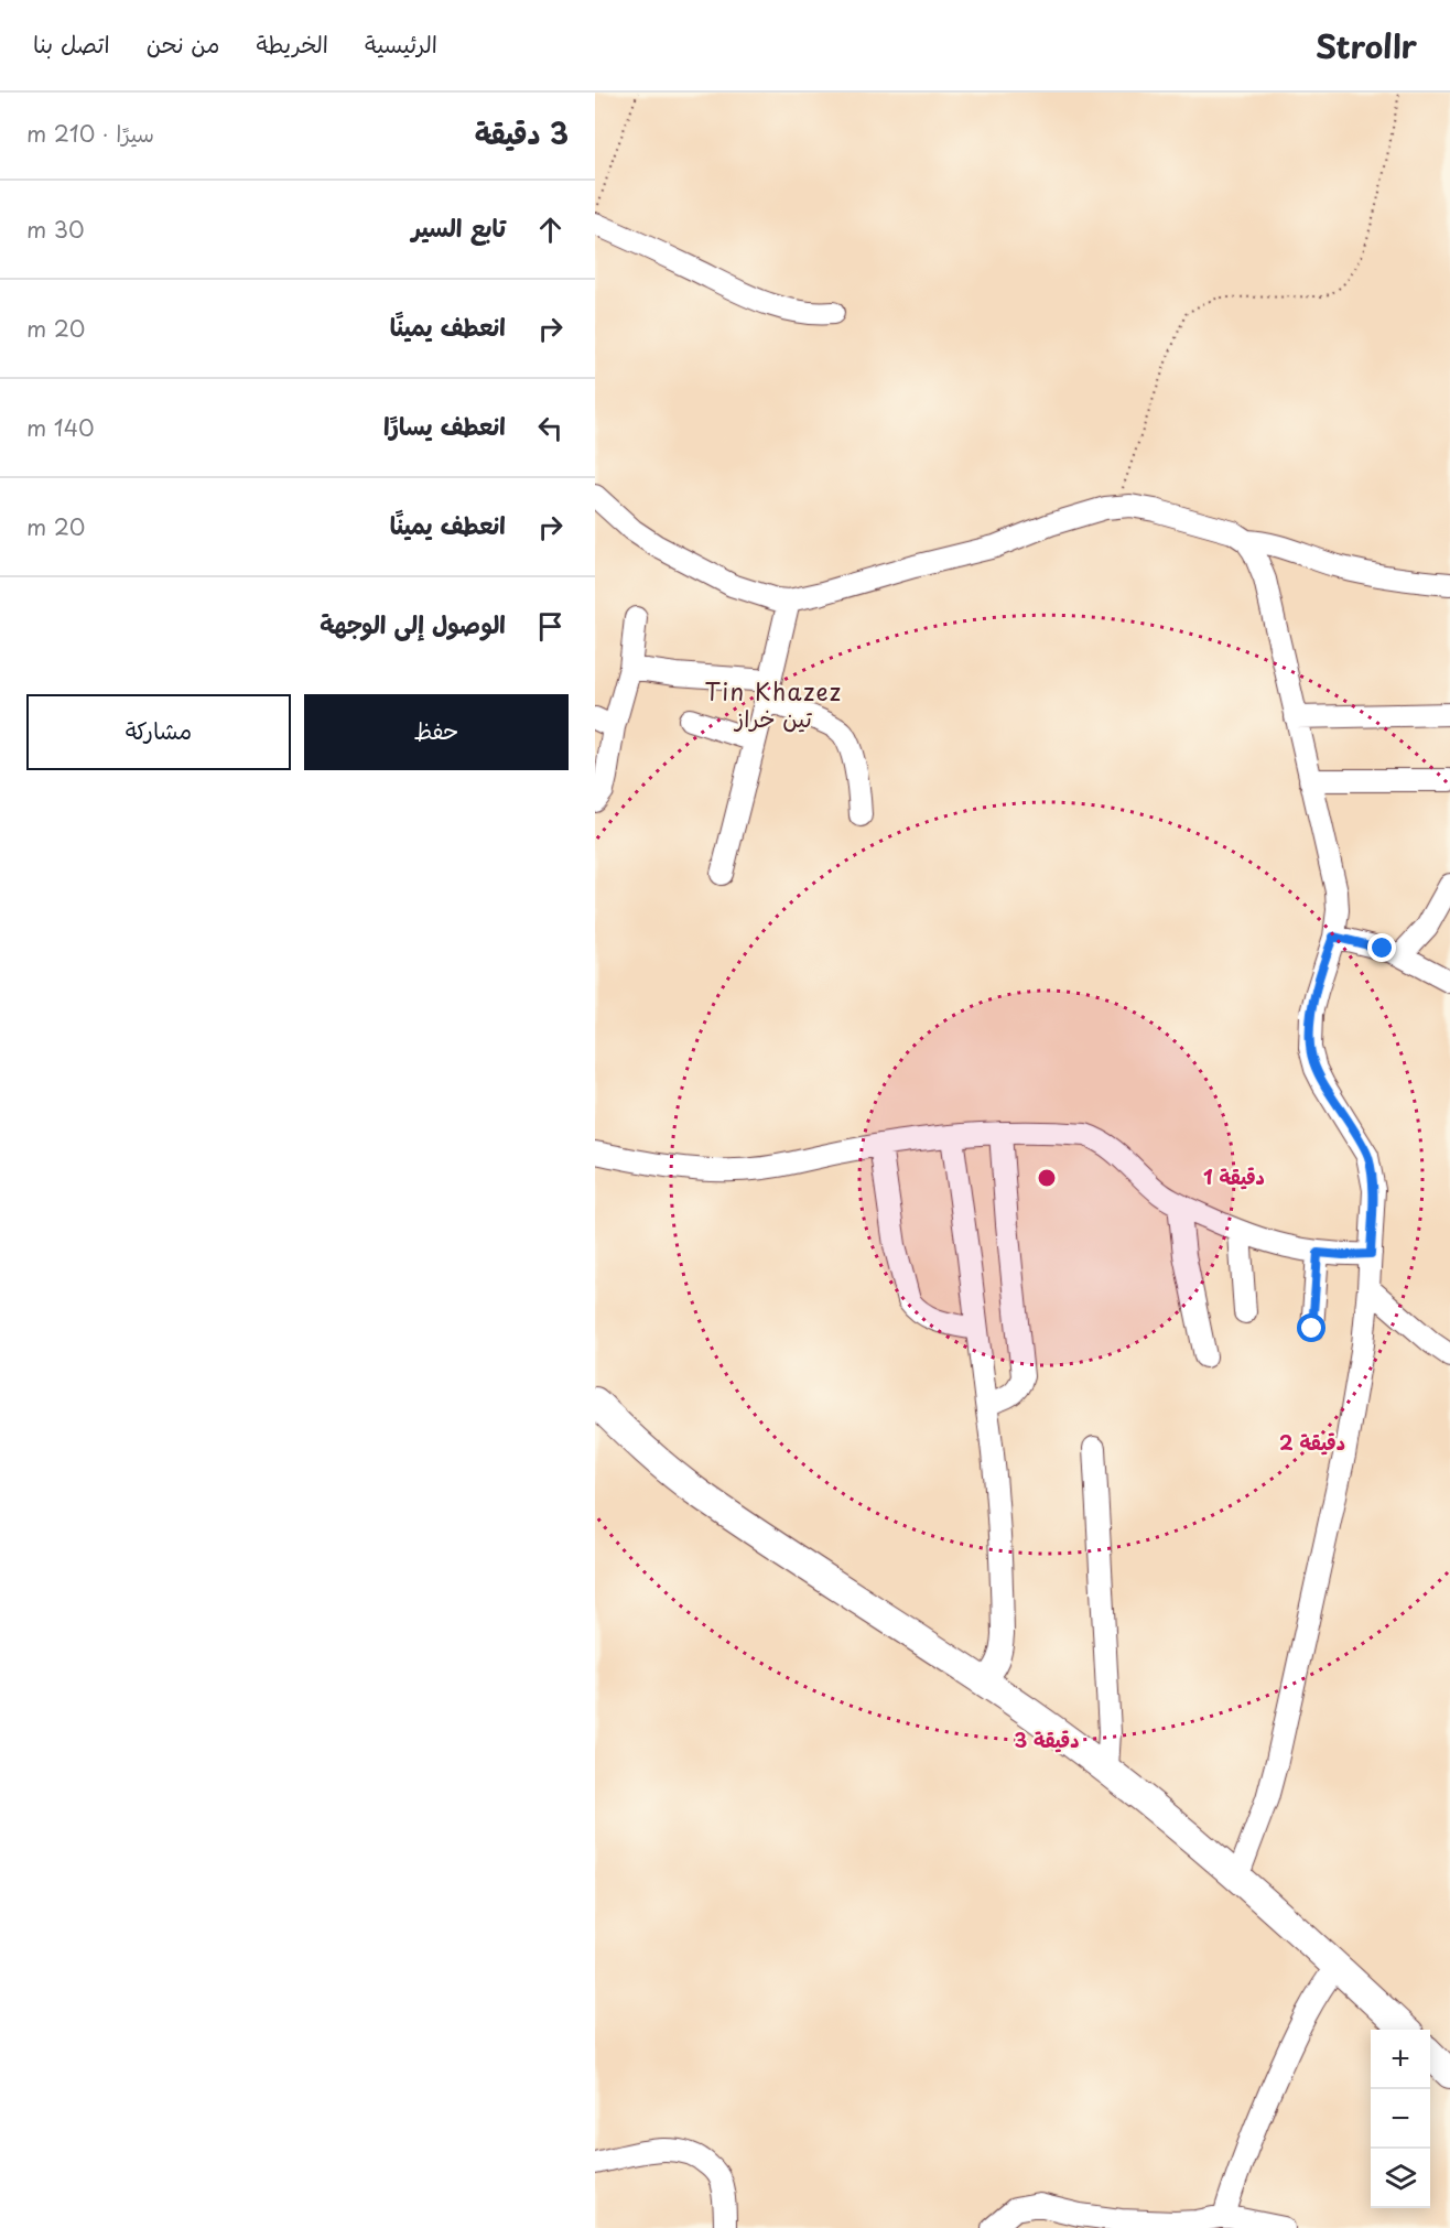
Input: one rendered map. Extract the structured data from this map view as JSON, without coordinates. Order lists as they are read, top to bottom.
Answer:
{
  "districts": ["Tin Khazez تين خراز"],
  "page": {
    "header": "Strollr",
    "nav": [
      "الرئيسية",
      "الخريطة",
      "من نحن",
      "اتصل بنا"
    ],
    "heading": ["3 دقيقة", "سيرًا · 210 m"],
    "list": [
      ["تابع السير", "30 m"],
      ["انعطف يمينًا", "20 m"],
      ["انعطف يسارًا", "140 m"],
      ["انعطف يمينًا", "20 m"],
      "الوصول إلى الوجهة"
    ],
    "buttons": ["حفظ", "مشاركة"],
    "map_buttons": ["+", "−"]
  },
  "rings": ["1 دقيقة", "2 دقيقة", "3 دقيقة"]
}
